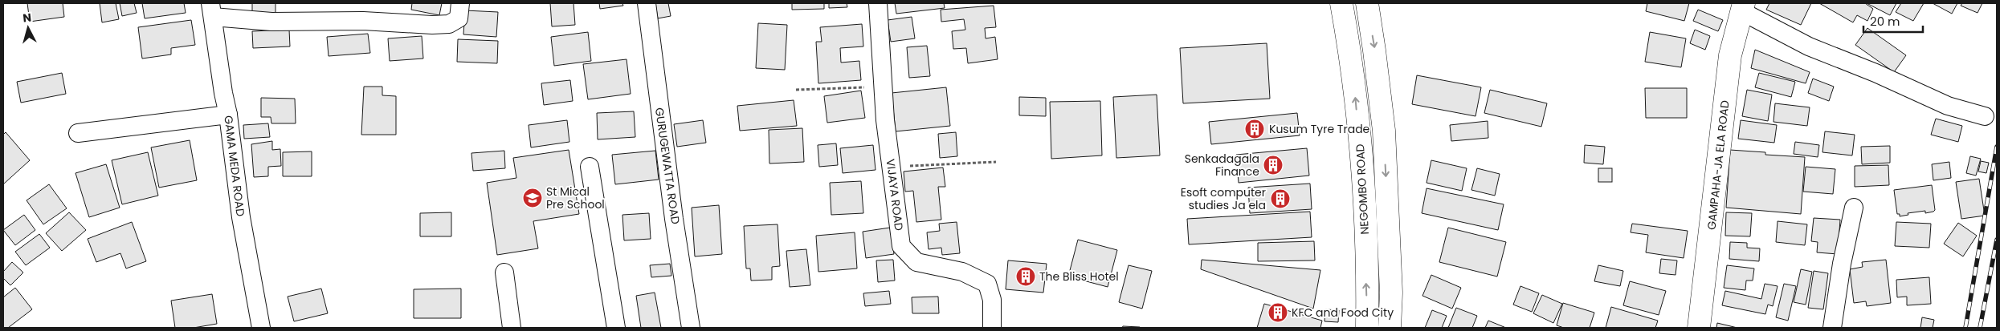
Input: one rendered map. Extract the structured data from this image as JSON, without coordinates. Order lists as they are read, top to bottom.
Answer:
{
  "streets": {
    "highway": ["GAMPAHA-JA ELA ROAD", "NEGOMBO ROAD"],
    "street": ["GAMA MEDA ROAD", "GURUGEWATTA ROAD", "VIJAYA ROAD"]
  },
  "places": {
    "building": [
      "Kusum Tyre Trade",
      "Senkadagala Finance",
      "Esoft computer studies Ja ela",
      "The Bliss Hotel",
      "KFC and Food City"
    ],
    "school or university": ["St Mical Pre School"]
  },
  "scale_bar": "20 m",
  "north": "top"
}
